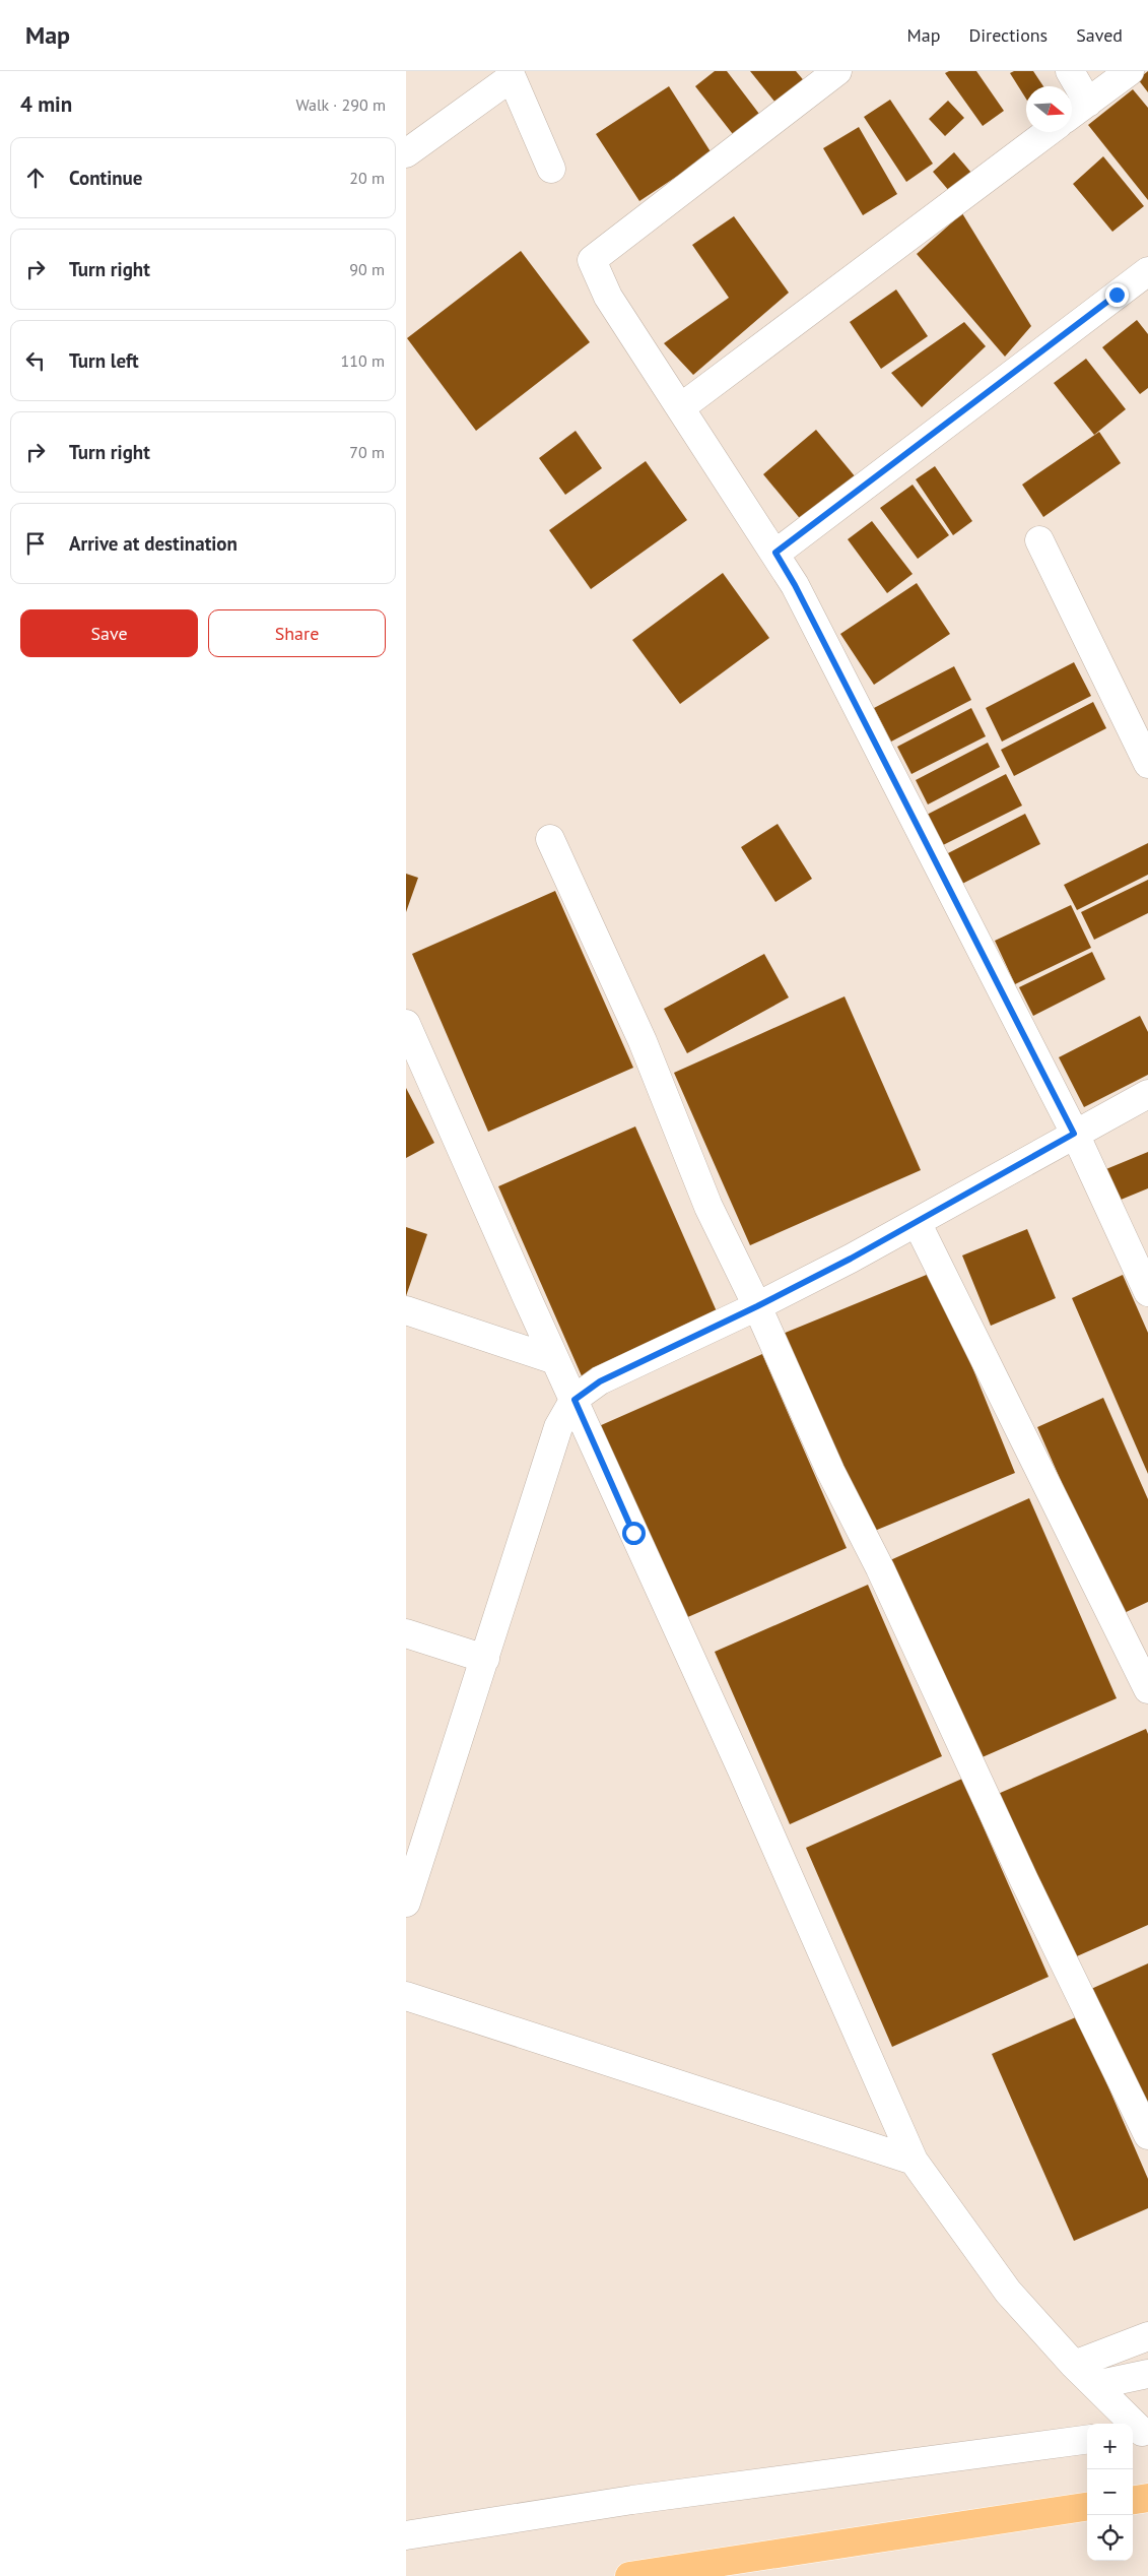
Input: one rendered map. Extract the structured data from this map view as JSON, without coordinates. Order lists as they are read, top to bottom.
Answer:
{
  "north": "right",
  "page": {
    "header": "Map",
    "nav": ["Map", "Directions", "Saved"],
    "heading": ["4 min", "Walk · 290 m"],
    "list": [
      ["Continue", "20 m"],
      ["Turn right", "90 m"],
      ["Turn left", "110 m"],
      ["Turn right", "70 m"],
      "Arrive at destination"
    ],
    "buttons": ["Save", "Share"],
    "map_buttons": ["+", "−"]
  }
}
